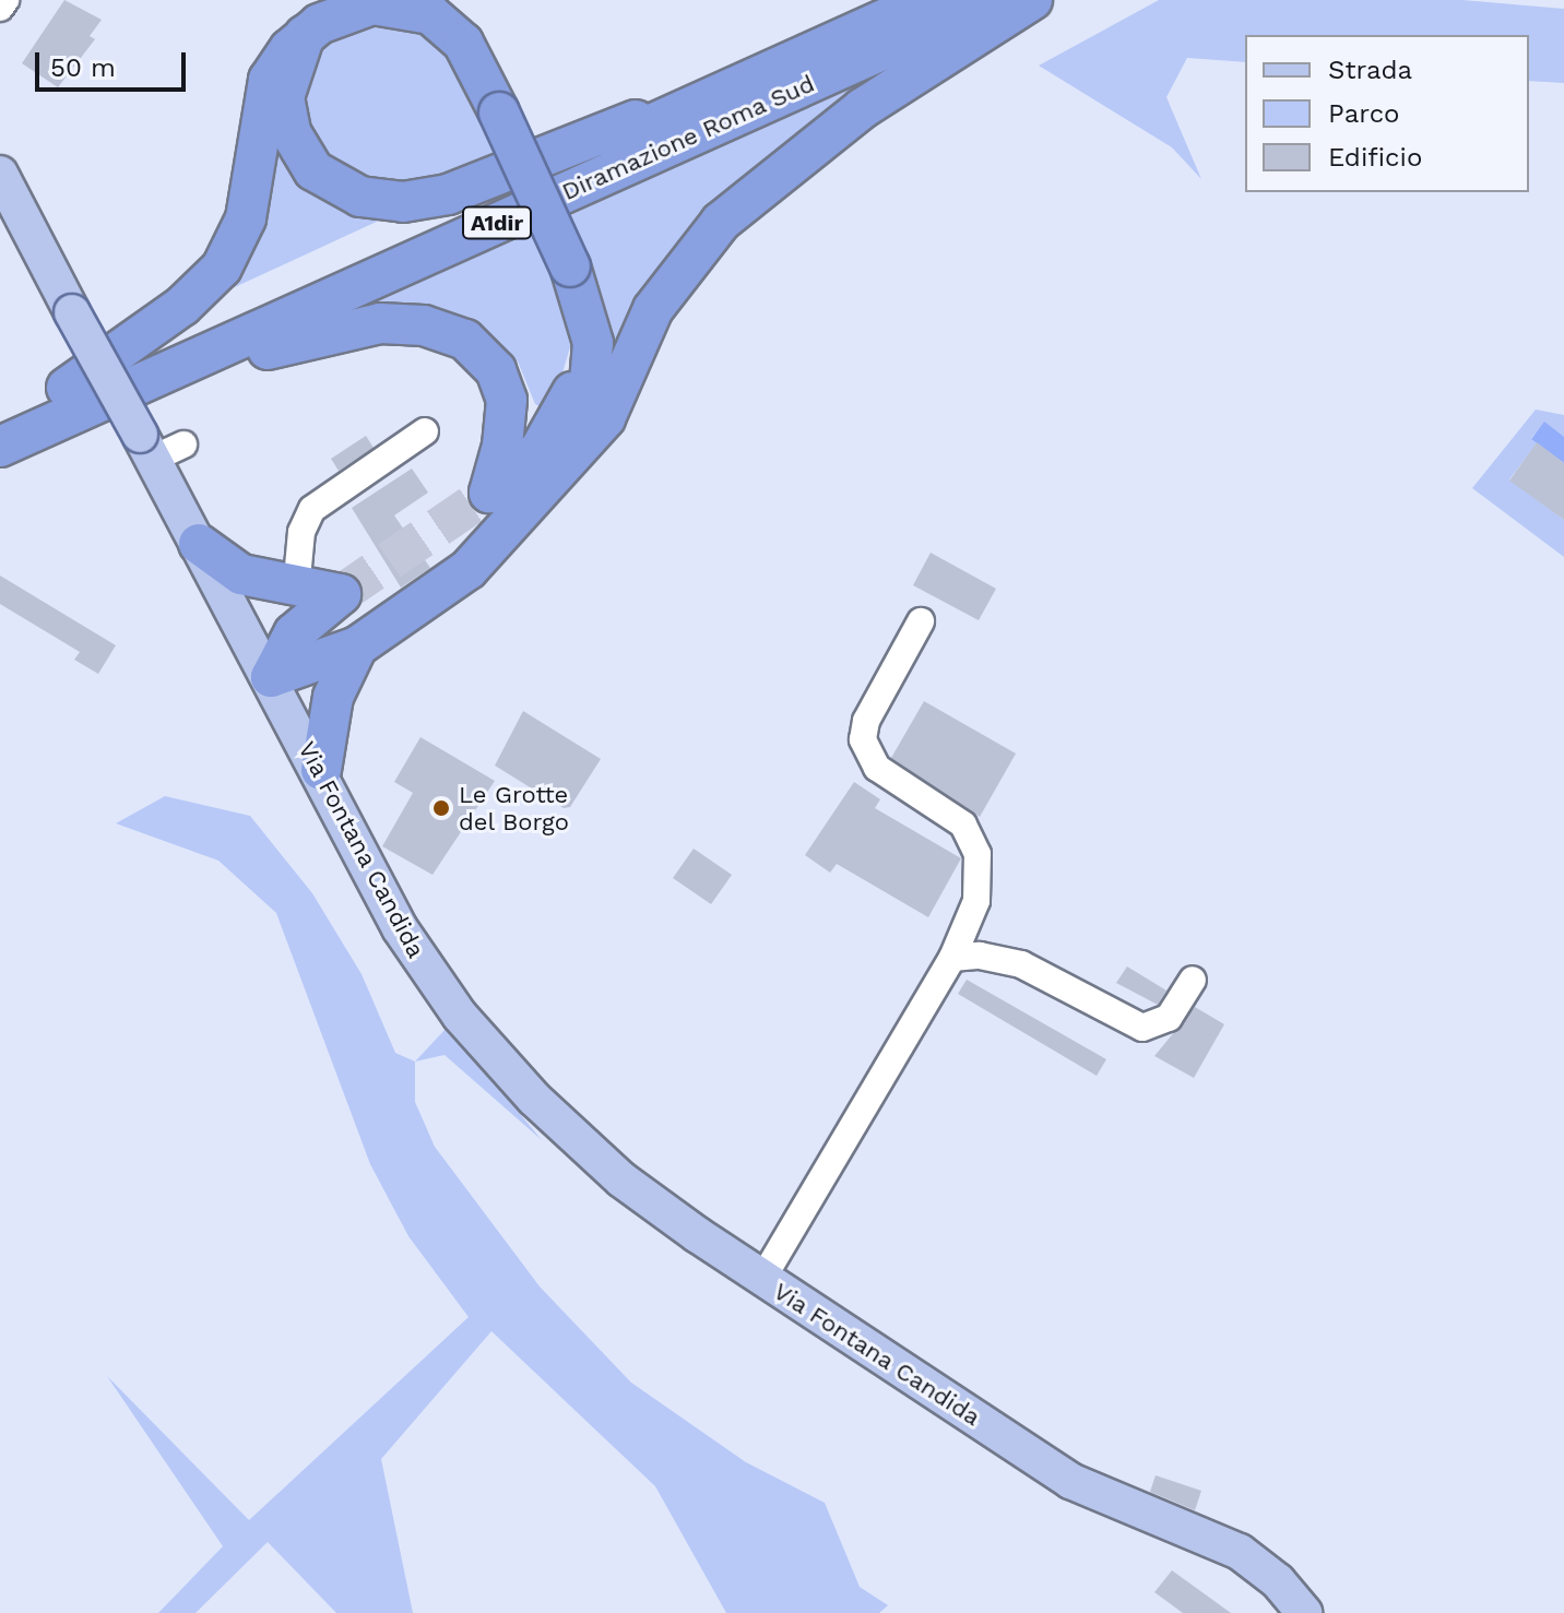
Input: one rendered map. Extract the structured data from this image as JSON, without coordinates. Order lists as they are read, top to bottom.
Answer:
{
  "streets": {
    "highway": ["Diramazione Roma Sud", "A1dir"],
    "main road": ["Via Fontana Candida"]
  },
  "places": ["Le Grotte del Borgo"],
  "legend": ["Strada", "Parco", "Edificio"],
  "scale_bar": "50 m"
}
